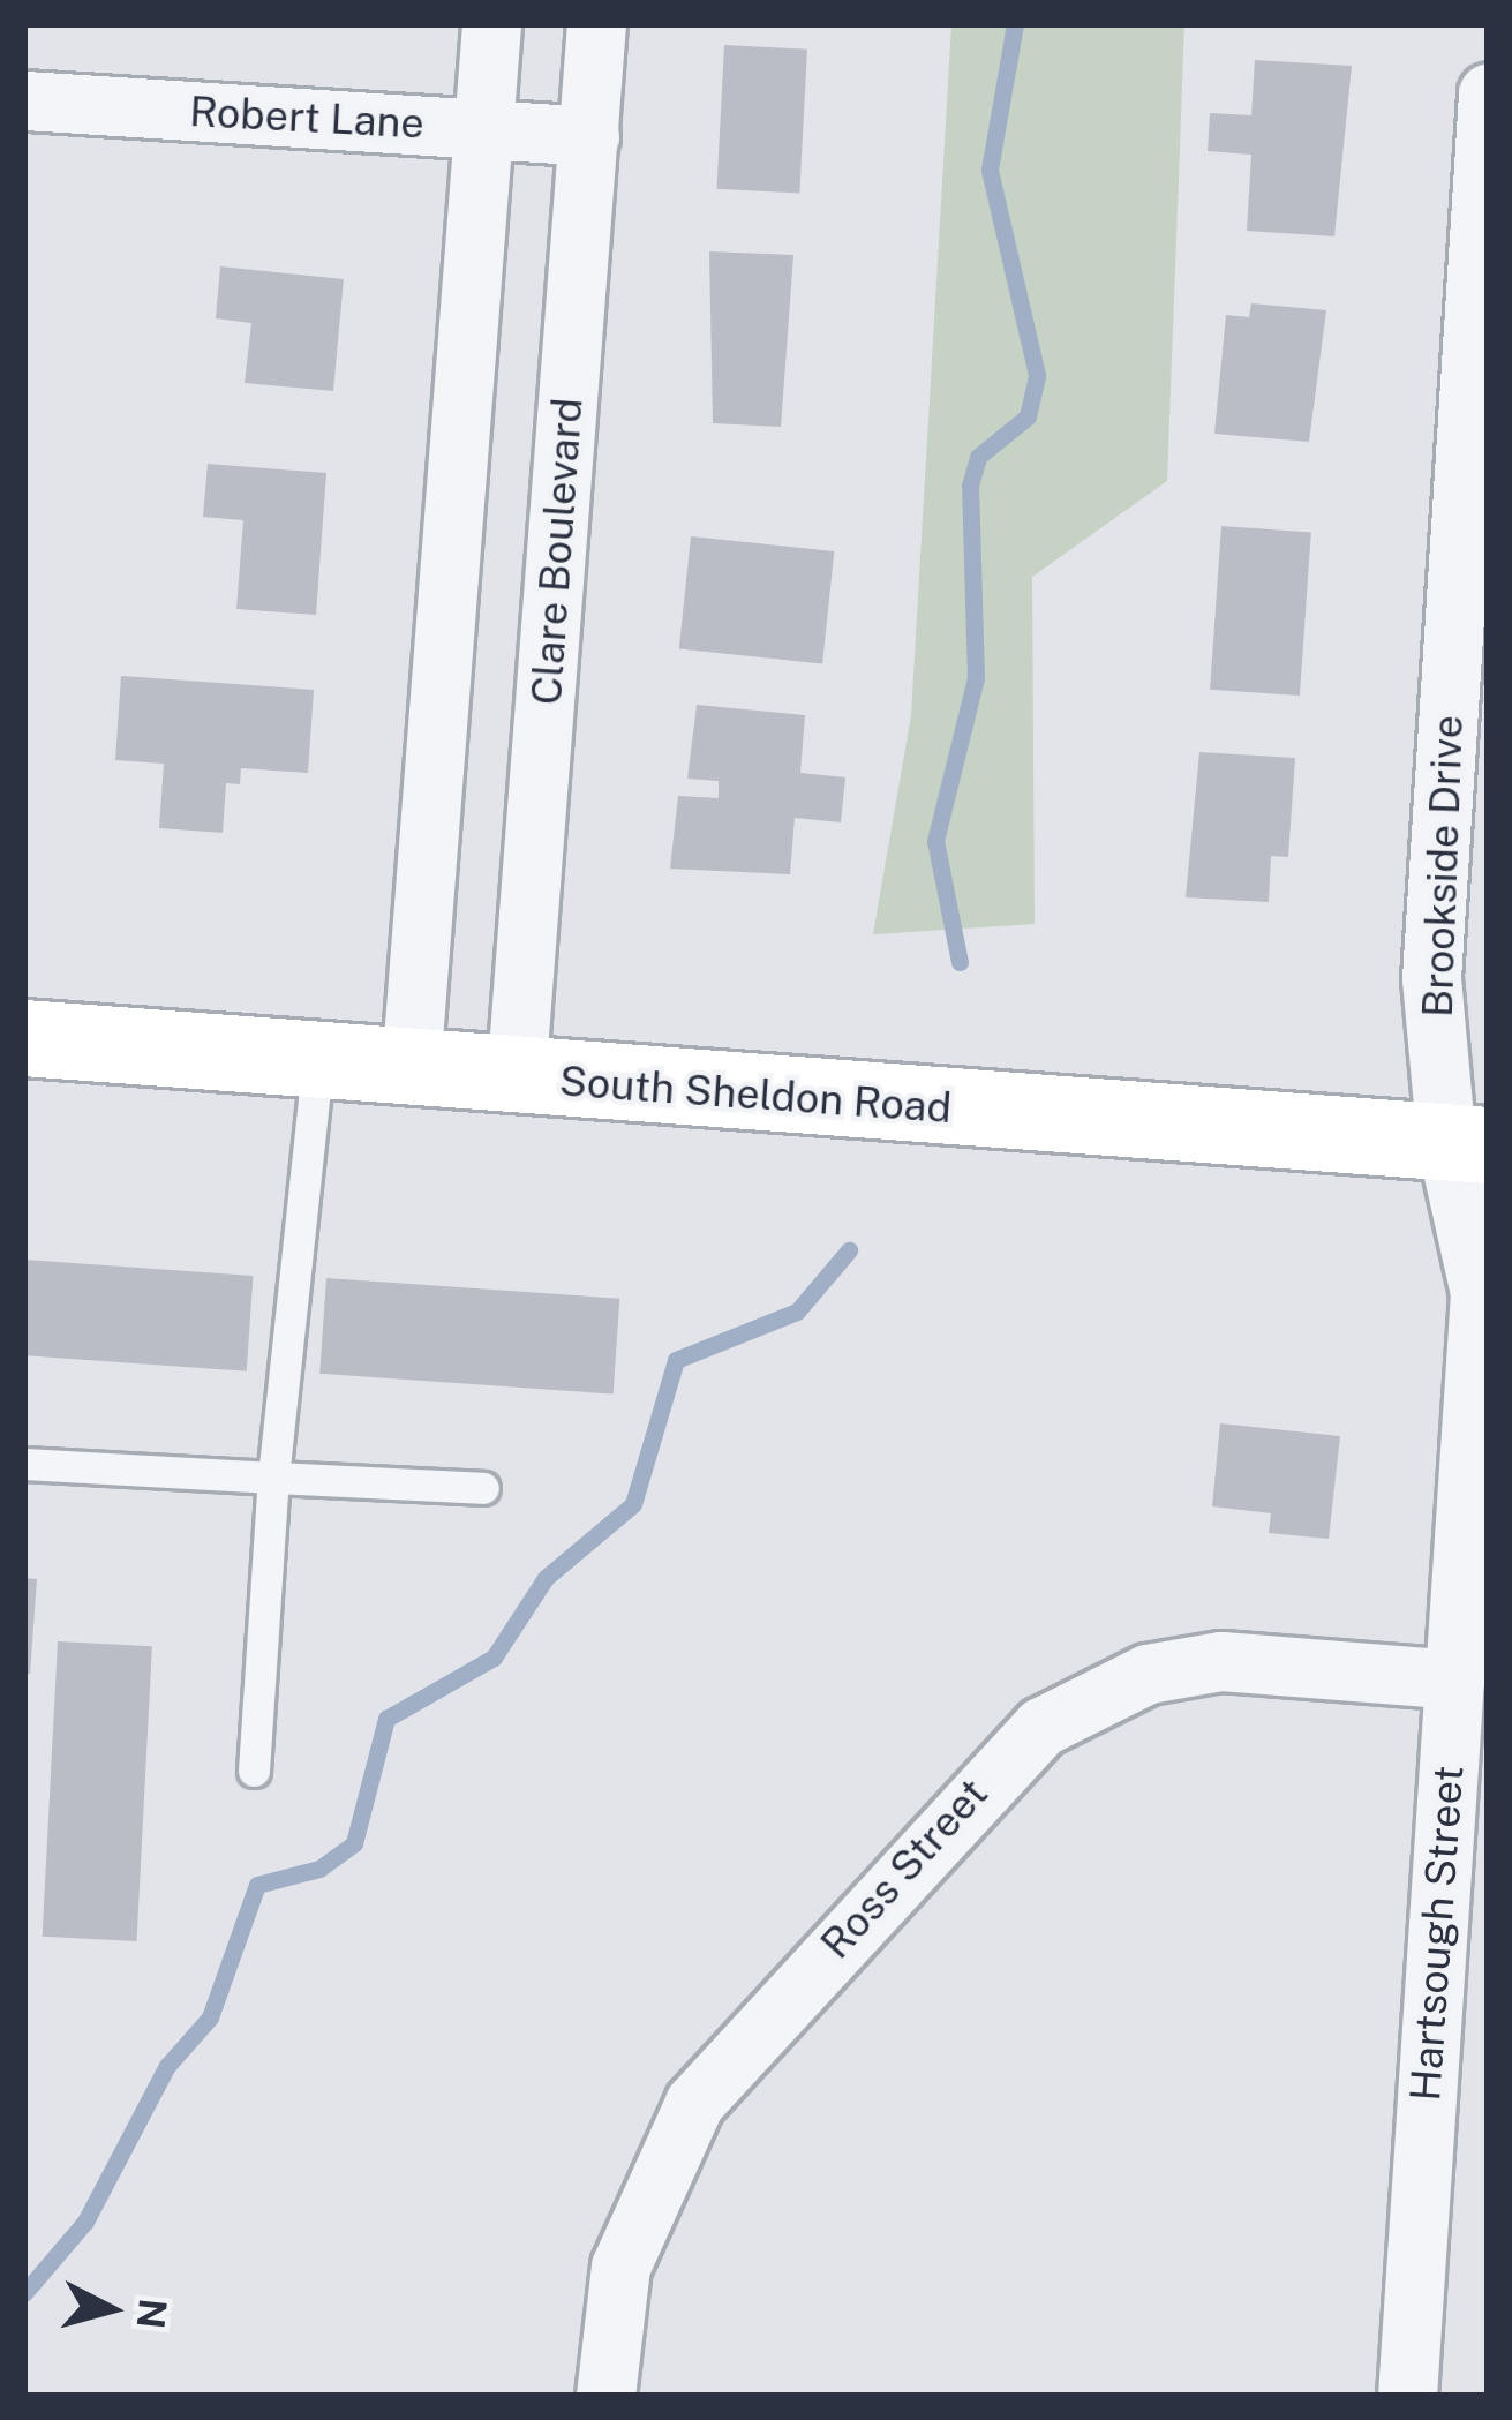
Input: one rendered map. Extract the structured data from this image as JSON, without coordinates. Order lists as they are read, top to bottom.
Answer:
{
  "streets": {
    "main road": ["South Sheldon Road"],
    "street": [
      "Robert Lane",
      "Clare Boulevard",
      "Brookside Drive",
      "Ross Street",
      "Hartsough Street"
    ]
  },
  "crossings": [
    ["Robert Lane", "Clare Boulevard"],
    ["Clare Boulevard", "South Sheldon Road"],
    ["Brookside Drive", "South Sheldon Road"],
    ["Brookside Drive", "Hartsough Street"],
    ["South Sheldon Road", "Hartsough Street"],
    ["Ross Street", "Hartsough Street"]
  ],
  "north": "right"
}
